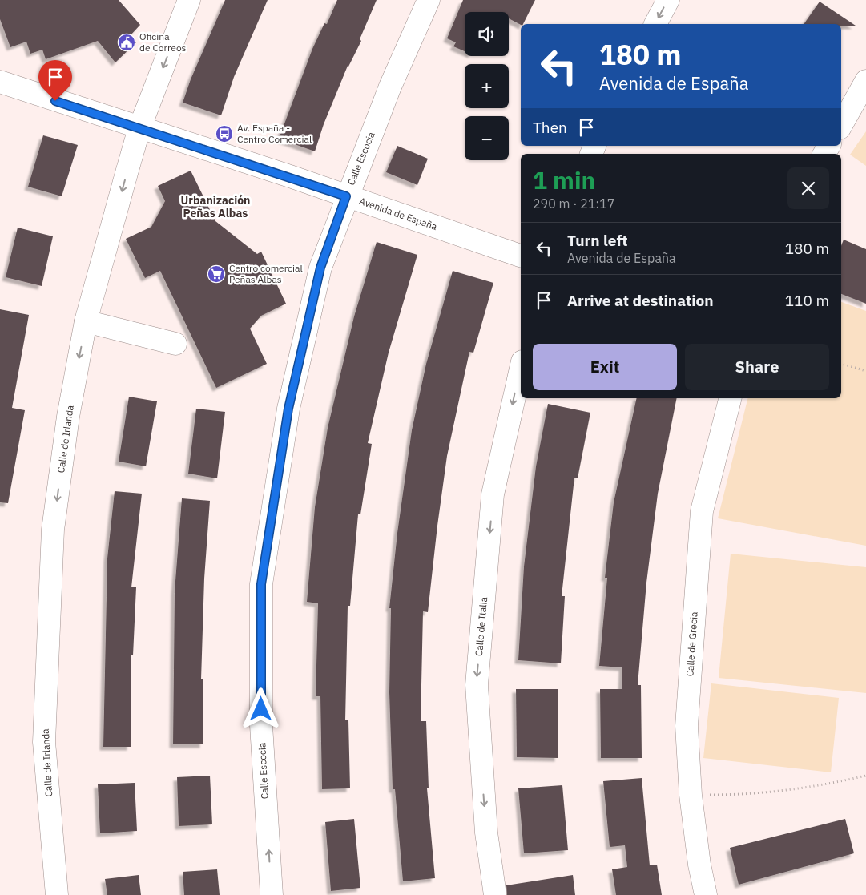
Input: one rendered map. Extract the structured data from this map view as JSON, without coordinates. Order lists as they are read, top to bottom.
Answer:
{
  "streets": {
    "street": [
      "Calle Escocia",
      "Avenida de España",
      "Calle de Irlanda",
      "Calle de Italia",
      "Calle de Grecia"
    ]
  },
  "crossings": [
    ["Calle Escocia", "Avenida de España"],
    ["Avenida de España", "Calle de Irlanda"]
  ],
  "one_way": ["Calle Escocia", "Calle de Irlanda", "Calle de Italia"],
  "districts": ["Urbanización Peñas Albas"],
  "places": {
    "public building": ["Oficina de Correos"],
    "bus stop": ["Av. España - Centro Comercial"],
    "supermarket": ["Centro comercial Peñas Albas"]
  },
  "page": {
    "map_buttons": ["+", "−"],
    "turn": ["180 m", "Avenida de España"],
    "then": "Then",
    "heading": ["1 min", "290 m · 21:17"],
    "list": [
      {
        "name": "Turn left",
        "note": "Avenida de España",
        "value": "180 m"
      },
      {
        "name": "Arrive at destination",
        "value": "110 m"
      }
    ],
    "buttons": ["Exit", "Share"]
  }
}
